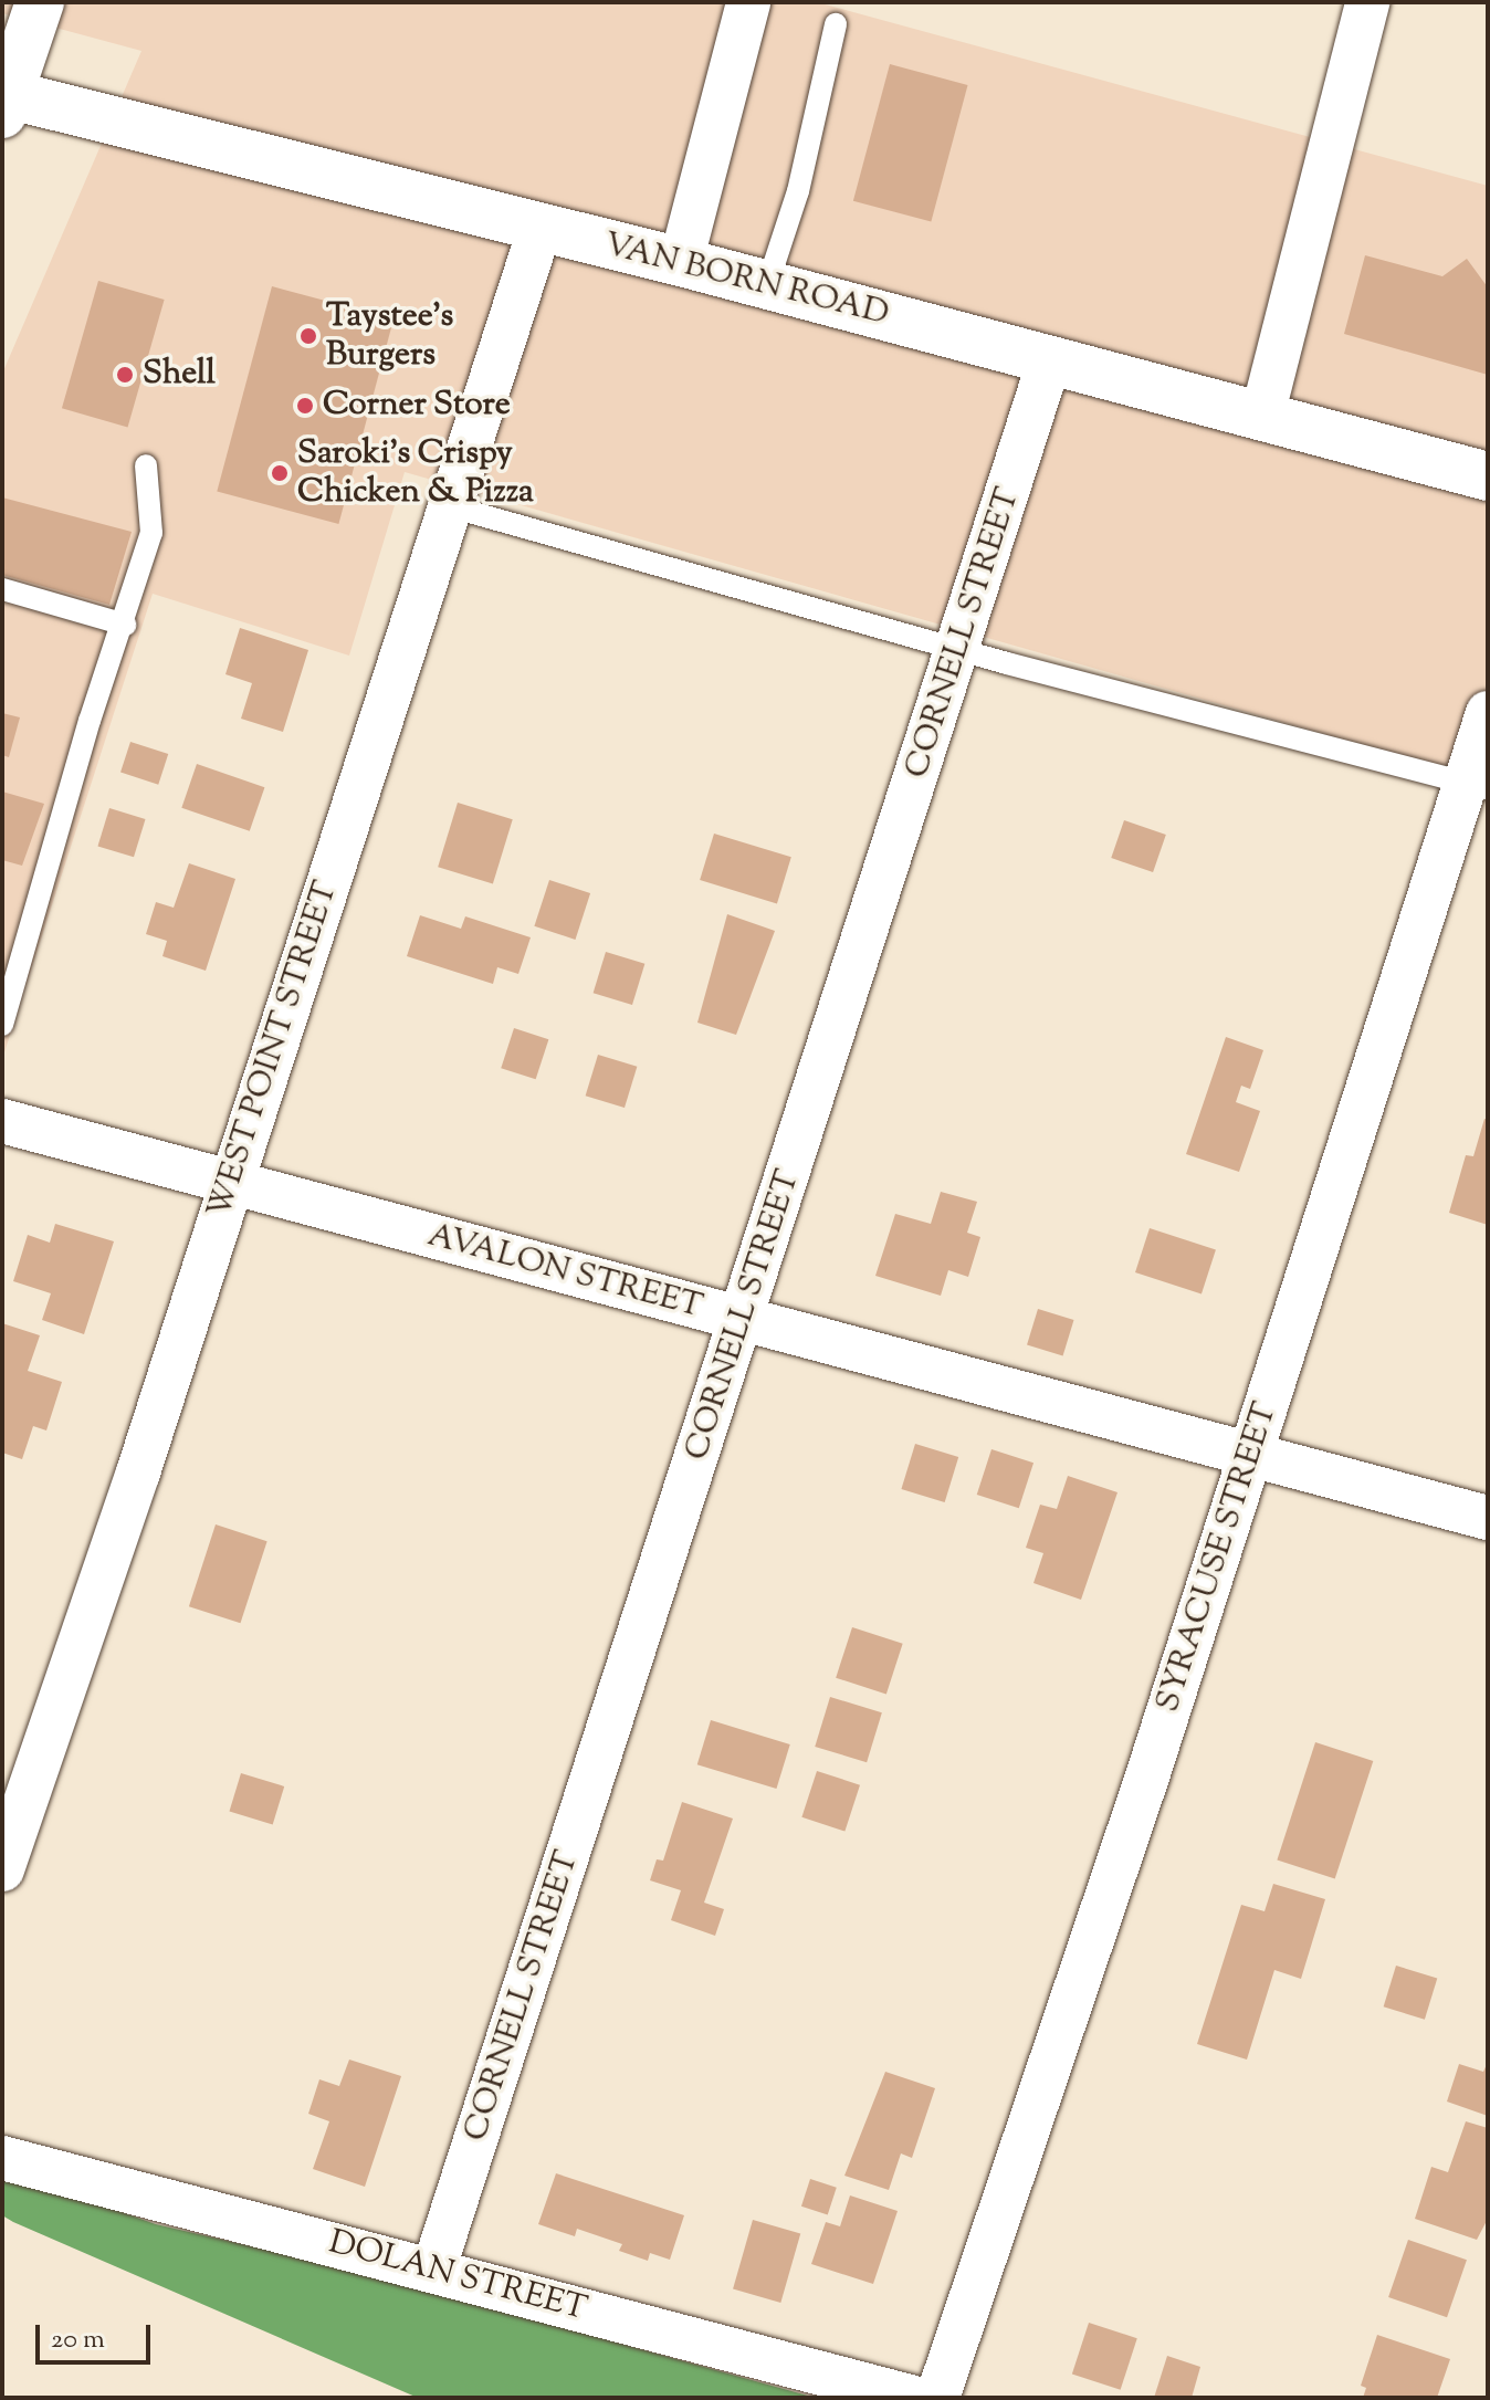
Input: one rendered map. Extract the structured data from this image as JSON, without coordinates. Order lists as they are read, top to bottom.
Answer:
{
  "streets": {
    "main road": ["VAN BORN ROAD"],
    "street": [
      "CORNELL STREET",
      "WEST POINT STREET",
      "AVALON STREET",
      "SYRACUSE STREET",
      "DOLAN STREET"
    ]
  },
  "crossings": [
    ["VAN BORN ROAD", "CORNELL STREET"],
    ["VAN BORN ROAD", "WEST POINT STREET"],
    ["CORNELL STREET", "AVALON STREET"],
    ["CORNELL STREET", "DOLAN STREET"],
    ["WEST POINT STREET", "AVALON STREET"],
    ["AVALON STREET", "SYRACUSE STREET"]
  ],
  "places": [
    "Taystee's Burgers",
    "Shell",
    "Corner Store",
    "Saroki's Crispy Chicken & Pizza"
  ],
  "scale_bar": "20 m"
}
